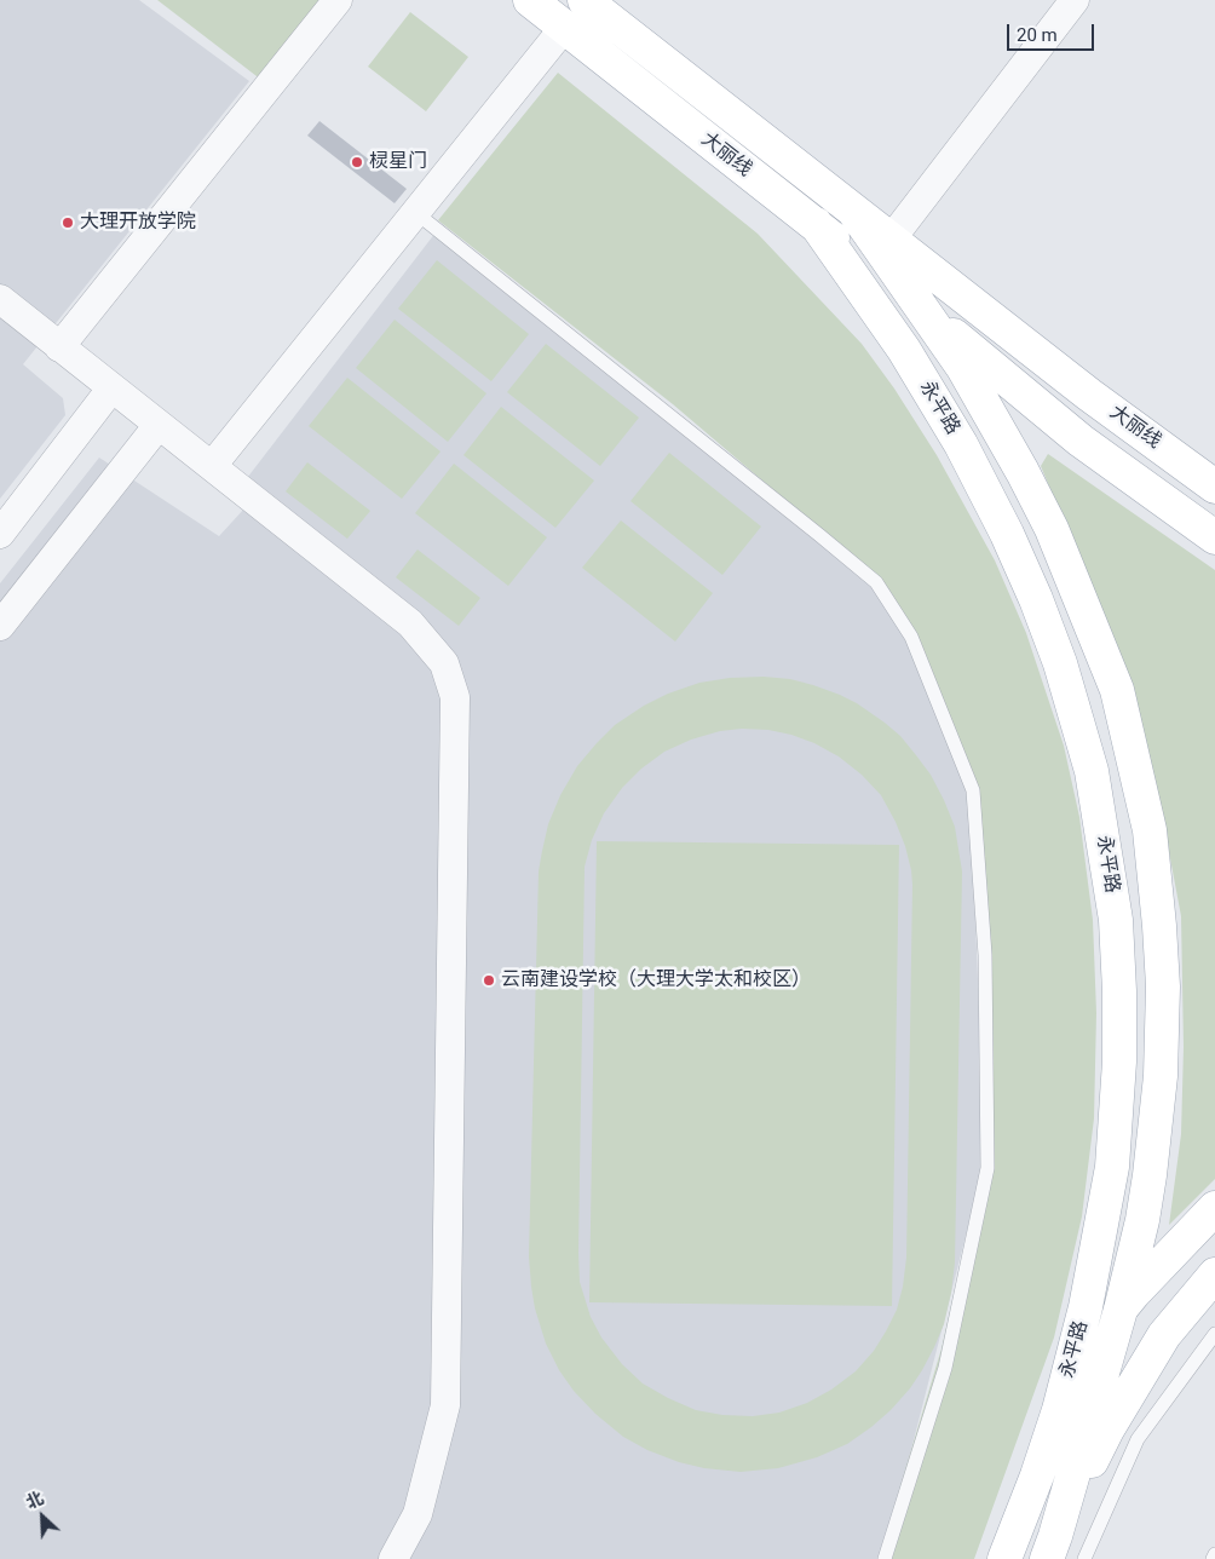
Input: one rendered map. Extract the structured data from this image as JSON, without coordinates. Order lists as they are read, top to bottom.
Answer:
{
  "streets": {
    "main road": ["大丽线", "永平路"]
  },
  "crossings": [
    ["大丽线", "永平路"]
  ],
  "places": ["棂星门", "大理开放学院", "云南建设学校（大理大学太和校区）"],
  "scale_bar": "20 m",
  "north": "top left"
}
